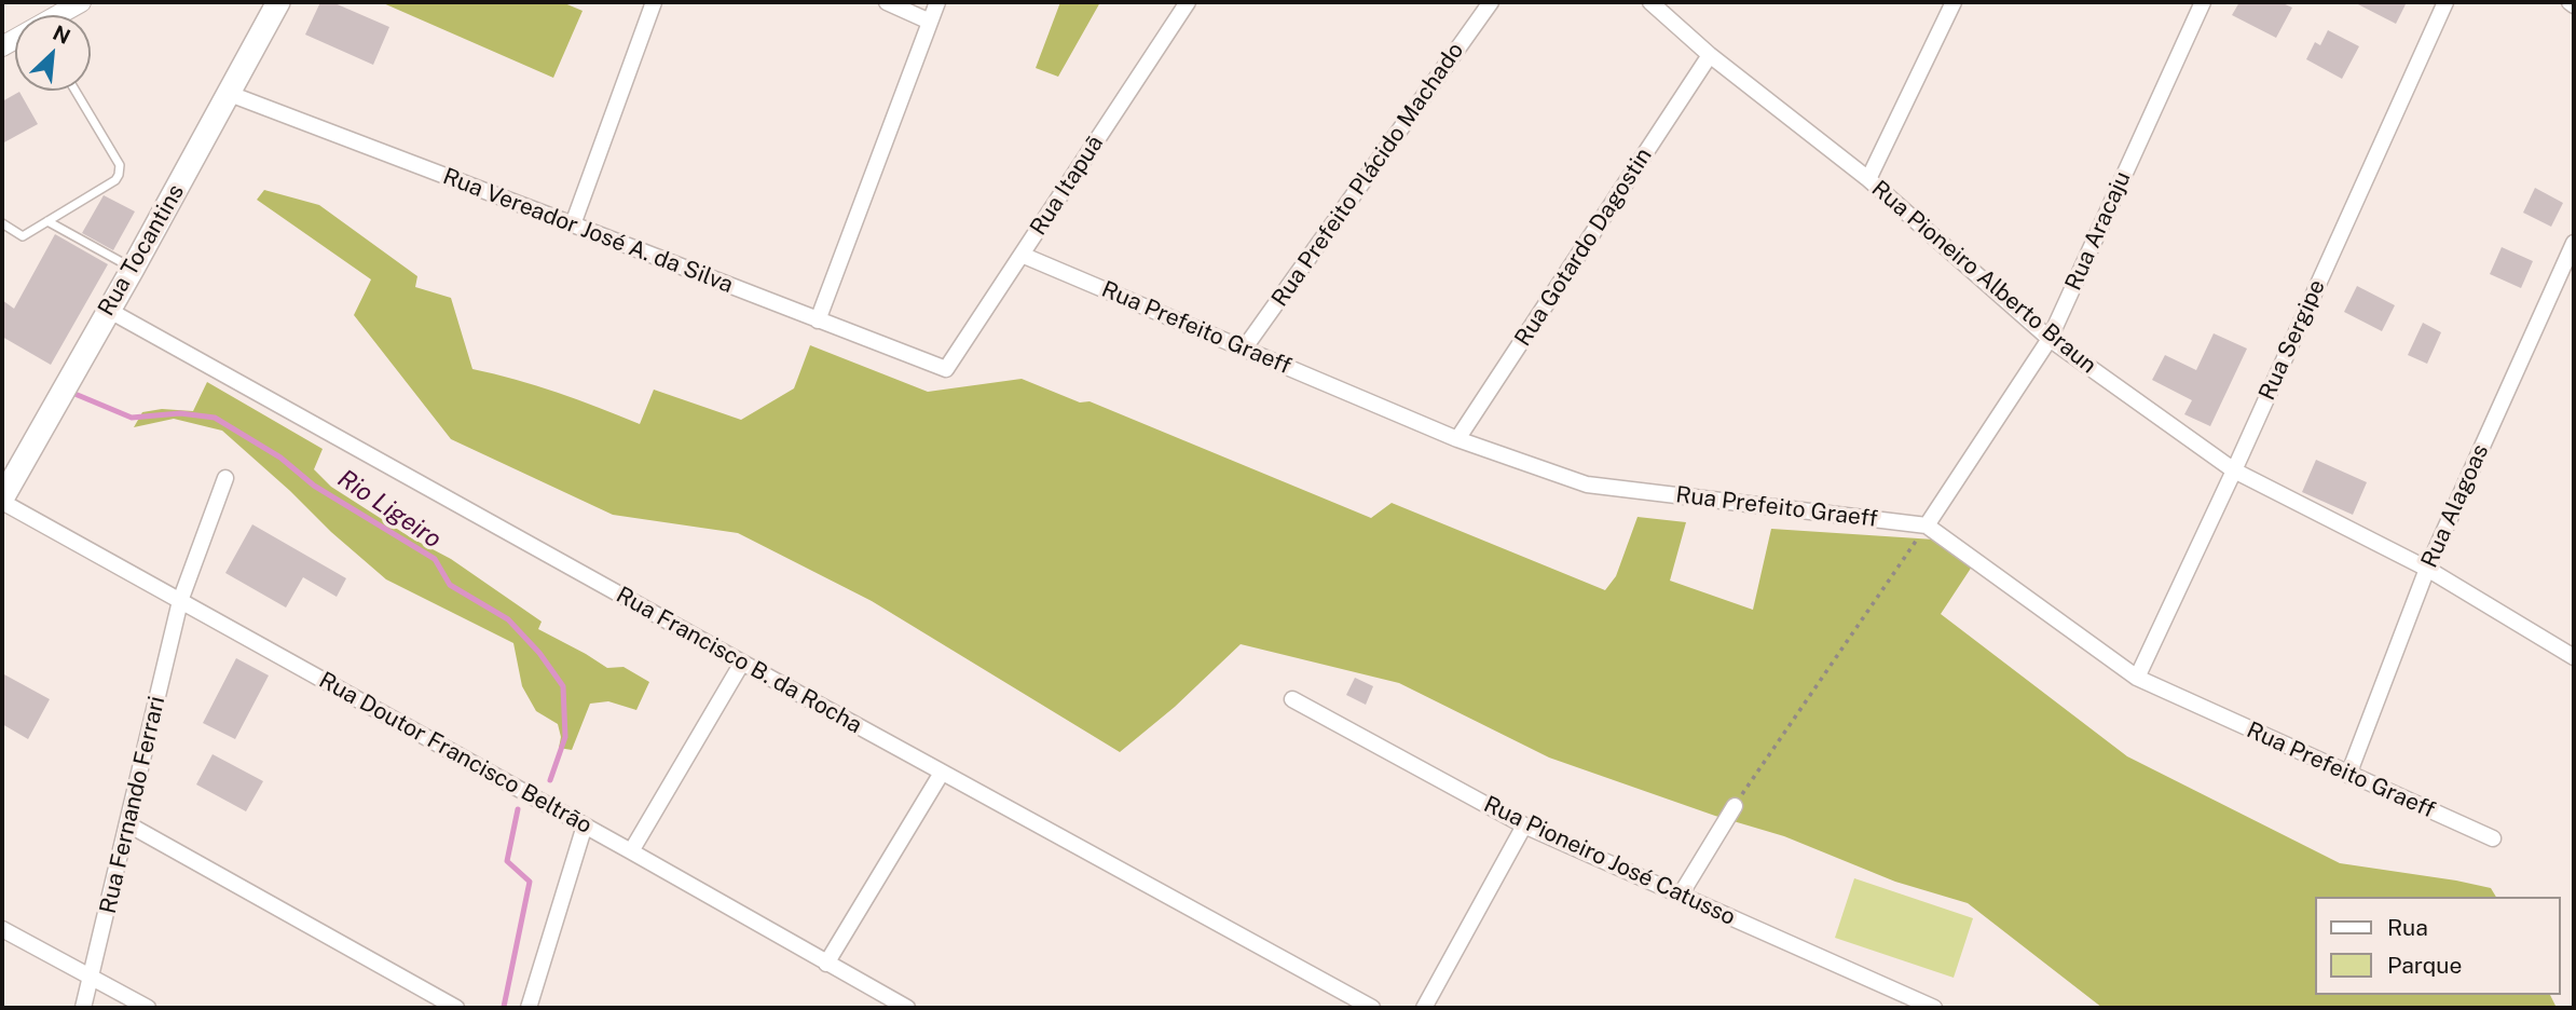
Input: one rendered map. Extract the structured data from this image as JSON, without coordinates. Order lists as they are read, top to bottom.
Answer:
{
  "streets": {
    "main road": ["Rua Tocantins"],
    "street": [
      "Rua Prefeito Plácido Machado",
      "Rua Itapuã",
      "Rua Vereador José A. da Silva",
      "Rua Aracaju",
      "Rua Gotardo Dagostin",
      "Rua Pioneiro Alberto Braun",
      "Rua Prefeito Graeff",
      "Rua Sergipe",
      "Rua Alagoas",
      "Rua Francisco B. da Rocha",
      "Rua Doutor Francisco Beltrão",
      "Rua Fernando Ferrari",
      "Rua Pioneiro José Catusso"
    ]
  },
  "crossings": [
    ["Rua Prefeito Plácido Machado", "Rua Prefeito Graeff"],
    ["Rua Itapuã", "Rua Vereador José A. da Silva"],
    ["Rua Itapuã", "Rua Prefeito Graeff"],
    ["Rua Vereador José A. da Silva", "Rua Tocantins"],
    ["Rua Aracaju", "Rua Pioneiro Alberto Braun"],
    ["Rua Aracaju", "Rua Prefeito Graeff"],
    ["Rua Gotardo Dagostin", "Rua Pioneiro Alberto Braun"],
    ["Rua Gotardo Dagostin", "Rua Prefeito Graeff"],
    ["Rua Tocantins", "Rua Francisco B. da Rocha"],
    ["Rua Tocantins", "Rua Doutor Francisco Beltrão"],
    ["Rua Pioneiro Alberto Braun", "Rua Sergipe"],
    ["Rua Pioneiro Alberto Braun", "Rua Alagoas"],
    ["Rua Prefeito Graeff", "Rua Sergipe"],
    ["Rua Prefeito Graeff", "Rua Alagoas"],
    ["Rua Doutor Francisco Beltrão", "Rua Fernando Ferrari"]
  ],
  "water": ["Rio Ligeiro"],
  "legend": ["Rua", "Parque"],
  "north": "top right"
}
